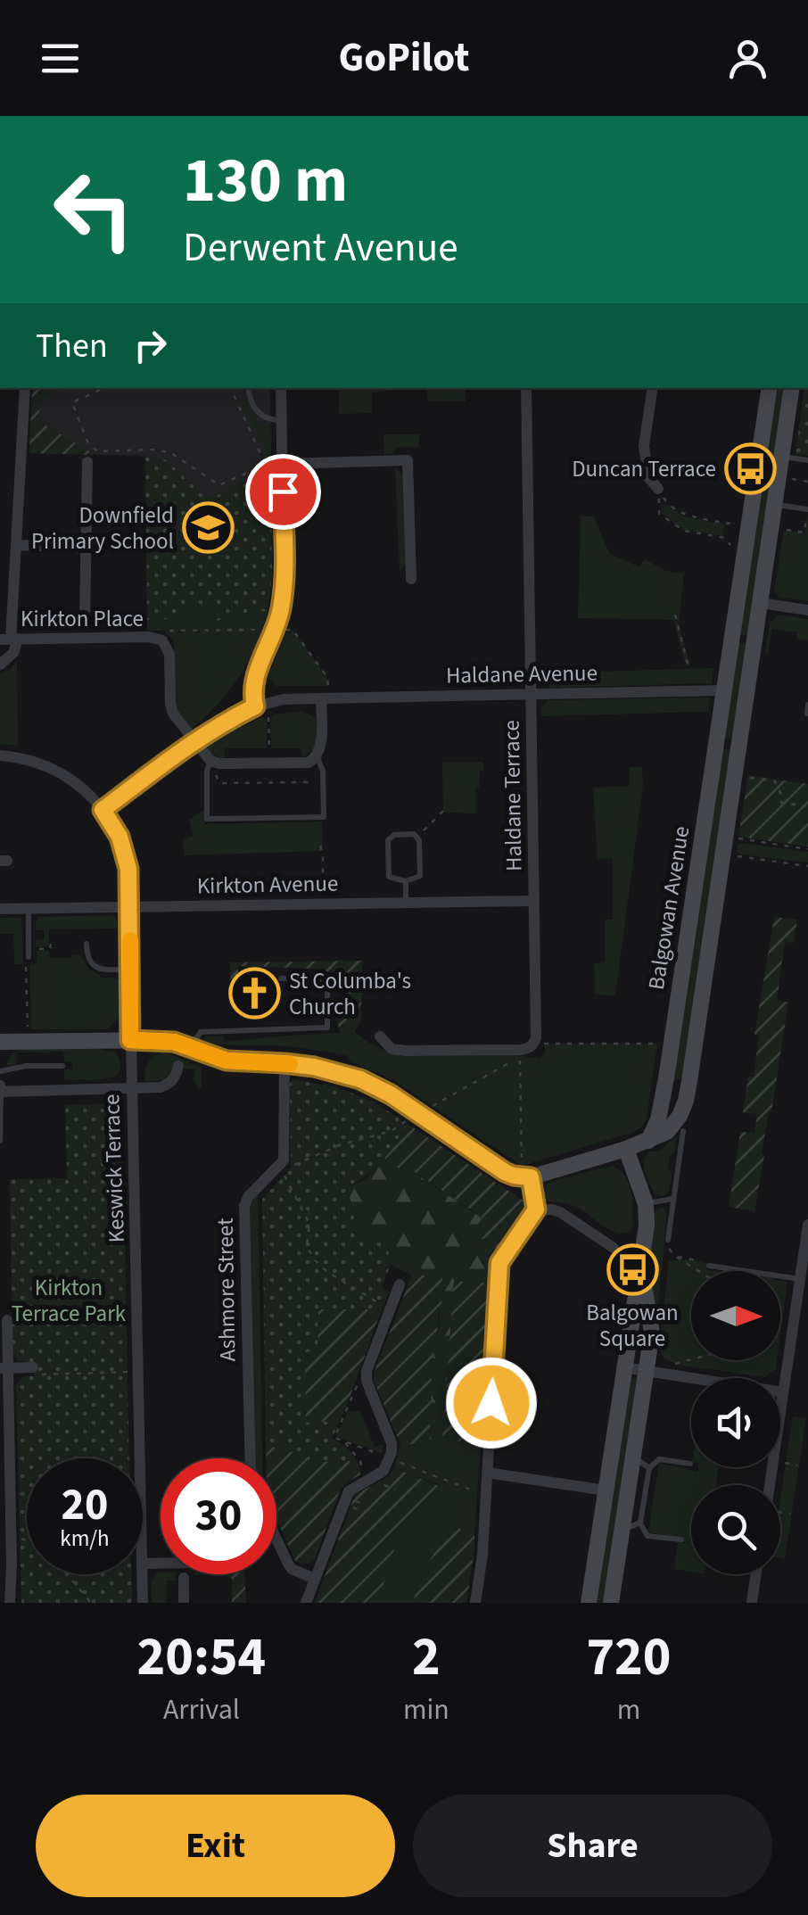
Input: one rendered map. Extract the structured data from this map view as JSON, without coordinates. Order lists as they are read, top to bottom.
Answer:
{
  "streets": {
    "street": [
      "Kirkton Place",
      "Haldane Avenue",
      "Haldane Terrace",
      "Kirkton Avenue",
      "Balgowan Avenue",
      "Keswick Terrace",
      "Ashmore Street"
    ]
  },
  "crossings": [
    ["Kirkton Place", "Haldane Avenue"],
    ["Haldane Avenue", "Haldane Terrace"],
    ["Haldane Avenue", "Balgowan Avenue"],
    ["Haldane Avenue", "Keswick Terrace"],
    ["Haldane Terrace", "Kirkton Avenue"],
    ["Kirkton Avenue", "Keswick Terrace"]
  ],
  "parks": ["Kirkton Terrace Park"],
  "places": {
    "bus stop": ["Duncan Terrace", "Balgowan Square"],
    "school or university": ["Downfield Primary School"],
    "church": ["St Columba's Church"]
  },
  "north": "right",
  "page": {
    "header": "GoPilot",
    "turn": ["130 m", "Derwent Avenue"],
    "then": "Then",
    "speed": "20 km/h",
    "limit": "30",
    "eta": [
      "20:54",
      "Arrival",
      "2",
      "min",
      "720",
      "m"
    ],
    "buttons": ["Exit", "Share"]
  }
}
